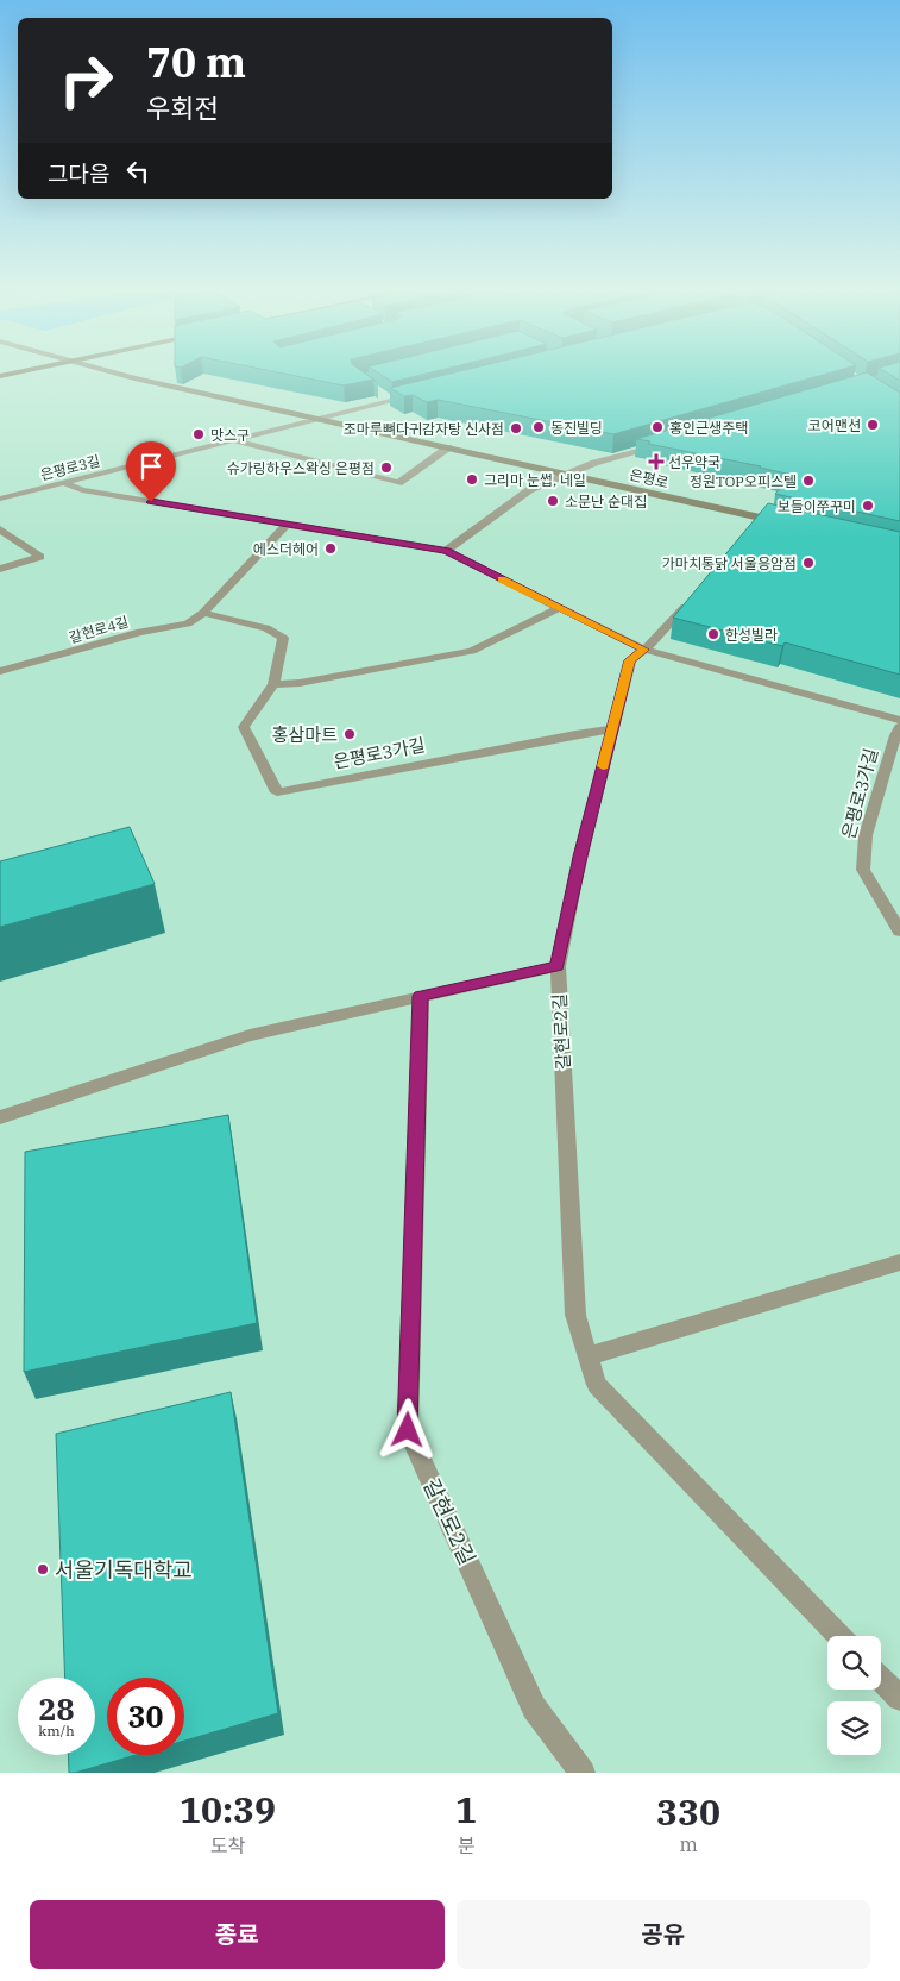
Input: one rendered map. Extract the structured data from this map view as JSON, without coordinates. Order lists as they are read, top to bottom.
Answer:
{
  "streets": {
    "main road": ["은평로"],
    "street": [
      "은평로3길",
      "갈현로4길",
      "은평로3가길",
      "갈현로2길"
    ]
  },
  "crossings": [
    ["은평로3길", "은평로"],
    ["갈현로4길", "은평로3가길"],
    ["은평로3가길", "갈현로2길"]
  ],
  "places": {
    "other": [
      "코어맨션",
      "동진빌딩",
      "홍인근생주택",
      "조마루뼈다귀감자탕 신사점",
      "맛스구",
      "슈가링하우스왁싱 은평점",
      "그리마 눈썹, 네일",
      "정원TOP오피스텔",
      "소문난 순대집",
      "보들이쭈꾸미",
      "에스더헤어",
      "가마치통닭 서울응암점",
      "한성빌라",
      "홍삼마트",
      "서울기독대학교"
    ],
    "health": ["선우약국"]
  },
  "page": {
    "turn": ["70 m", "우회전"],
    "then": "그다음",
    "speed": "28 km/h",
    "limit": "30",
    "eta": [
      "10:39",
      "도착",
      "1",
      "분",
      "330",
      "m"
    ],
    "buttons": ["종료", "공유"]
  }
}
